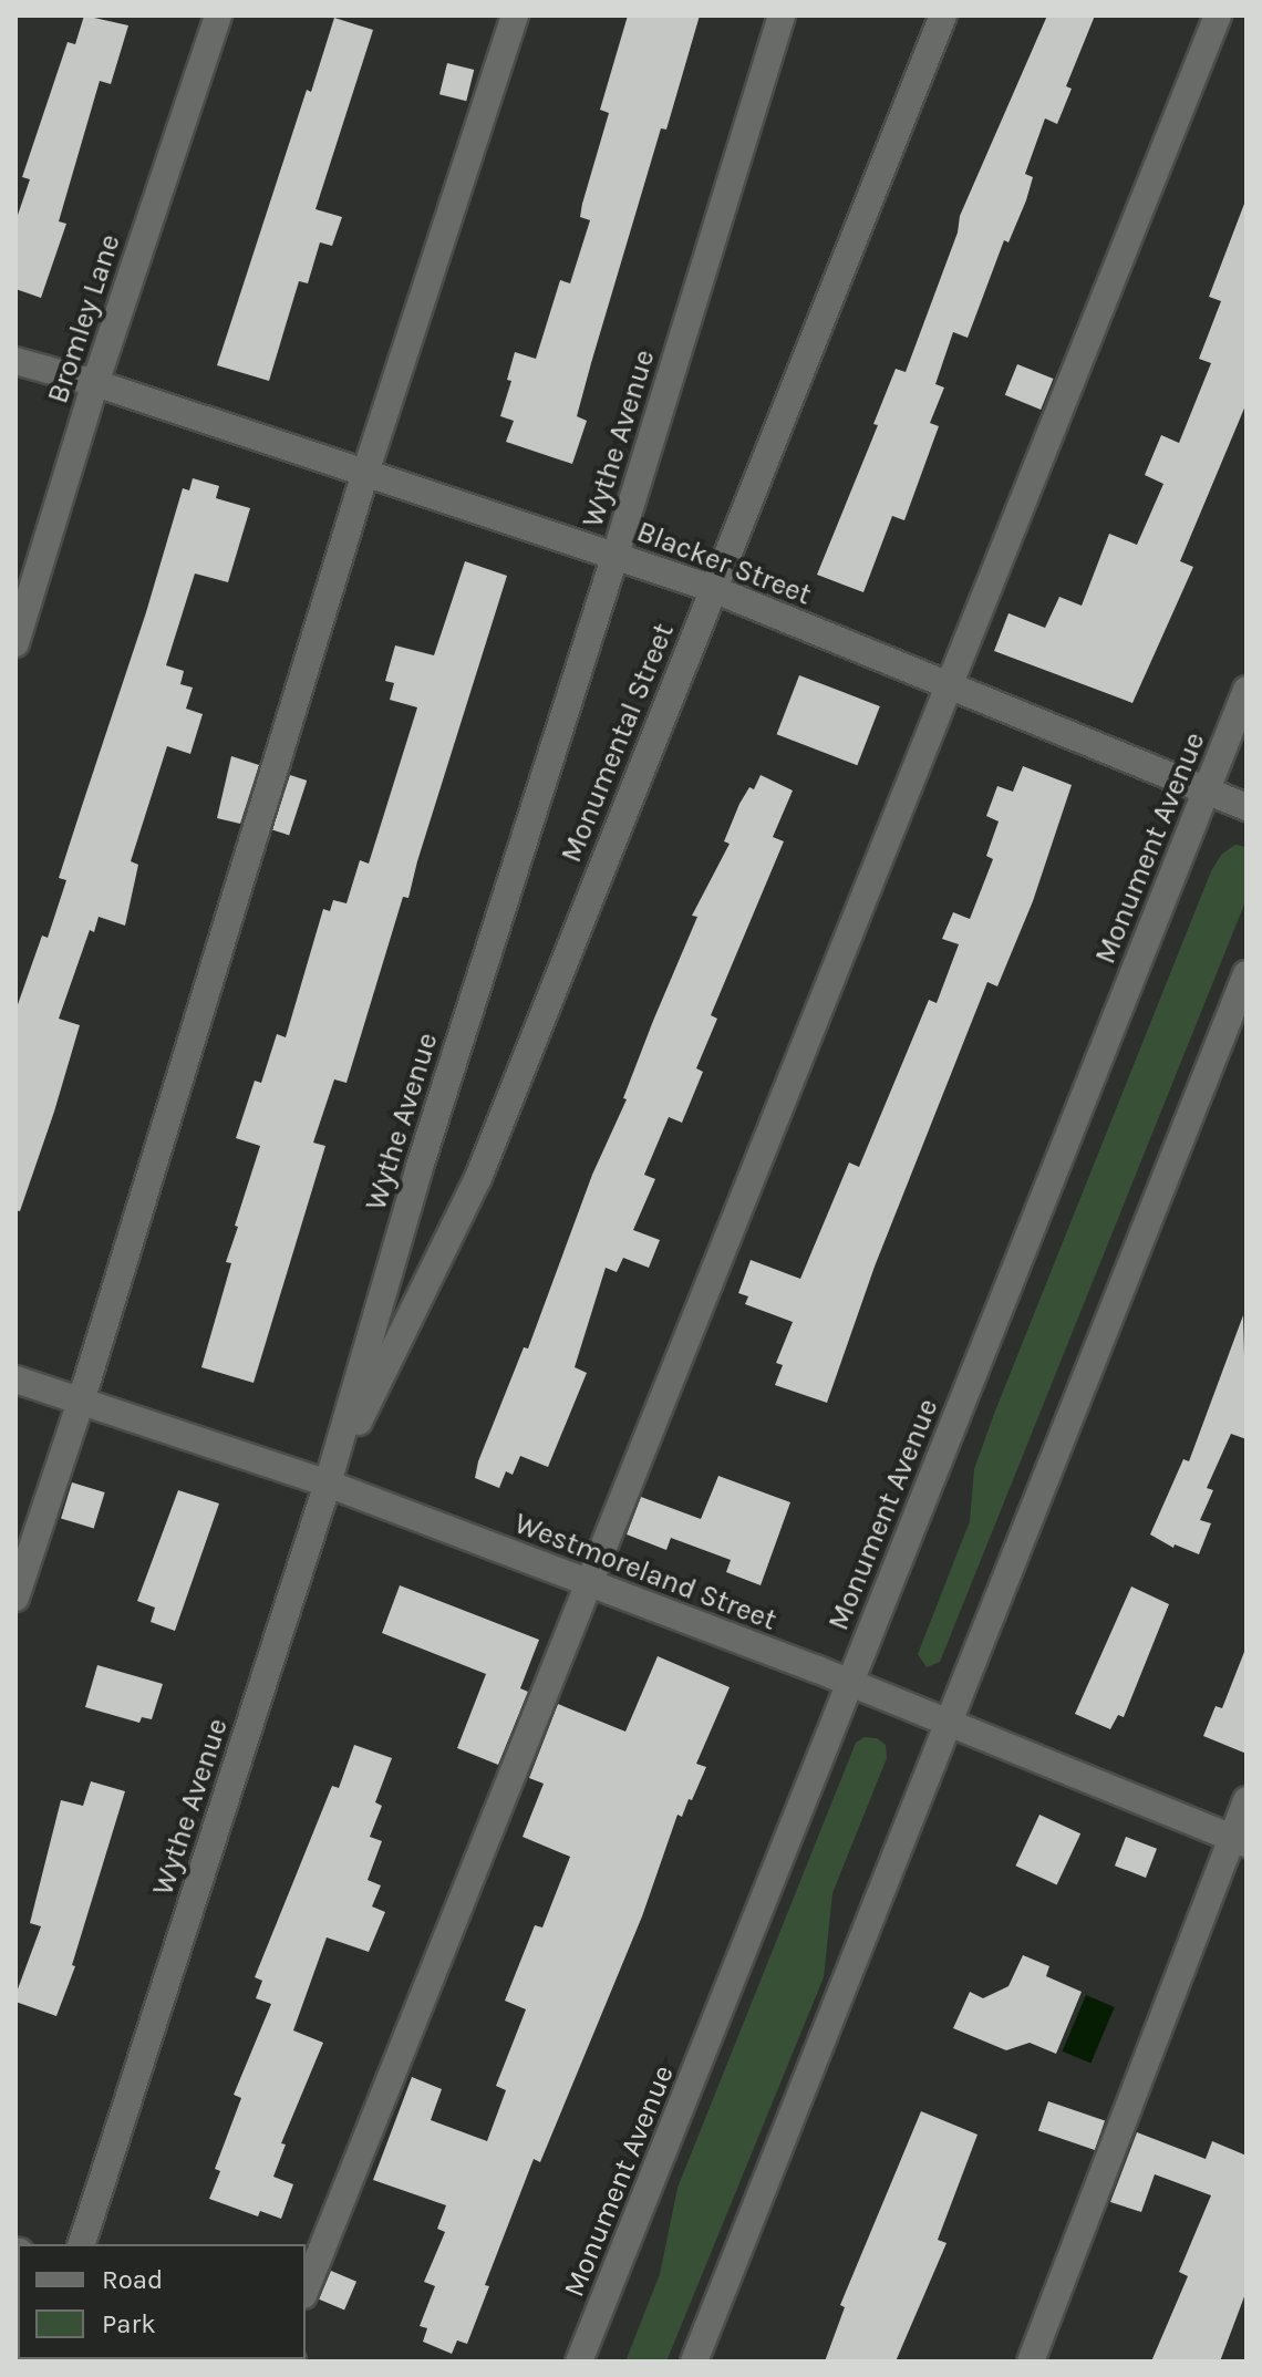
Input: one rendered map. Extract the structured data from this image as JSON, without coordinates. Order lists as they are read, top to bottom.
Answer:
{
  "streets": {
    "street": [
      "Bromley Lane",
      "Wythe Avenue",
      "Blacker Street",
      "Monumental Street",
      "Monument Avenue",
      "Westmoreland Street"
    ]
  },
  "crossings": [
    ["Bromley Lane", "Blacker Street"],
    ["Wythe Avenue", "Blacker Street"],
    ["Wythe Avenue", "Monumental Street"],
    ["Wythe Avenue", "Westmoreland Street"],
    ["Blacker Street", "Monumental Street"],
    ["Blacker Street", "Monument Avenue"],
    ["Monumental Street", "Westmoreland Street"],
    ["Monument Avenue", "Westmoreland Street"]
  ],
  "legend": ["Road", "Park"]
}
